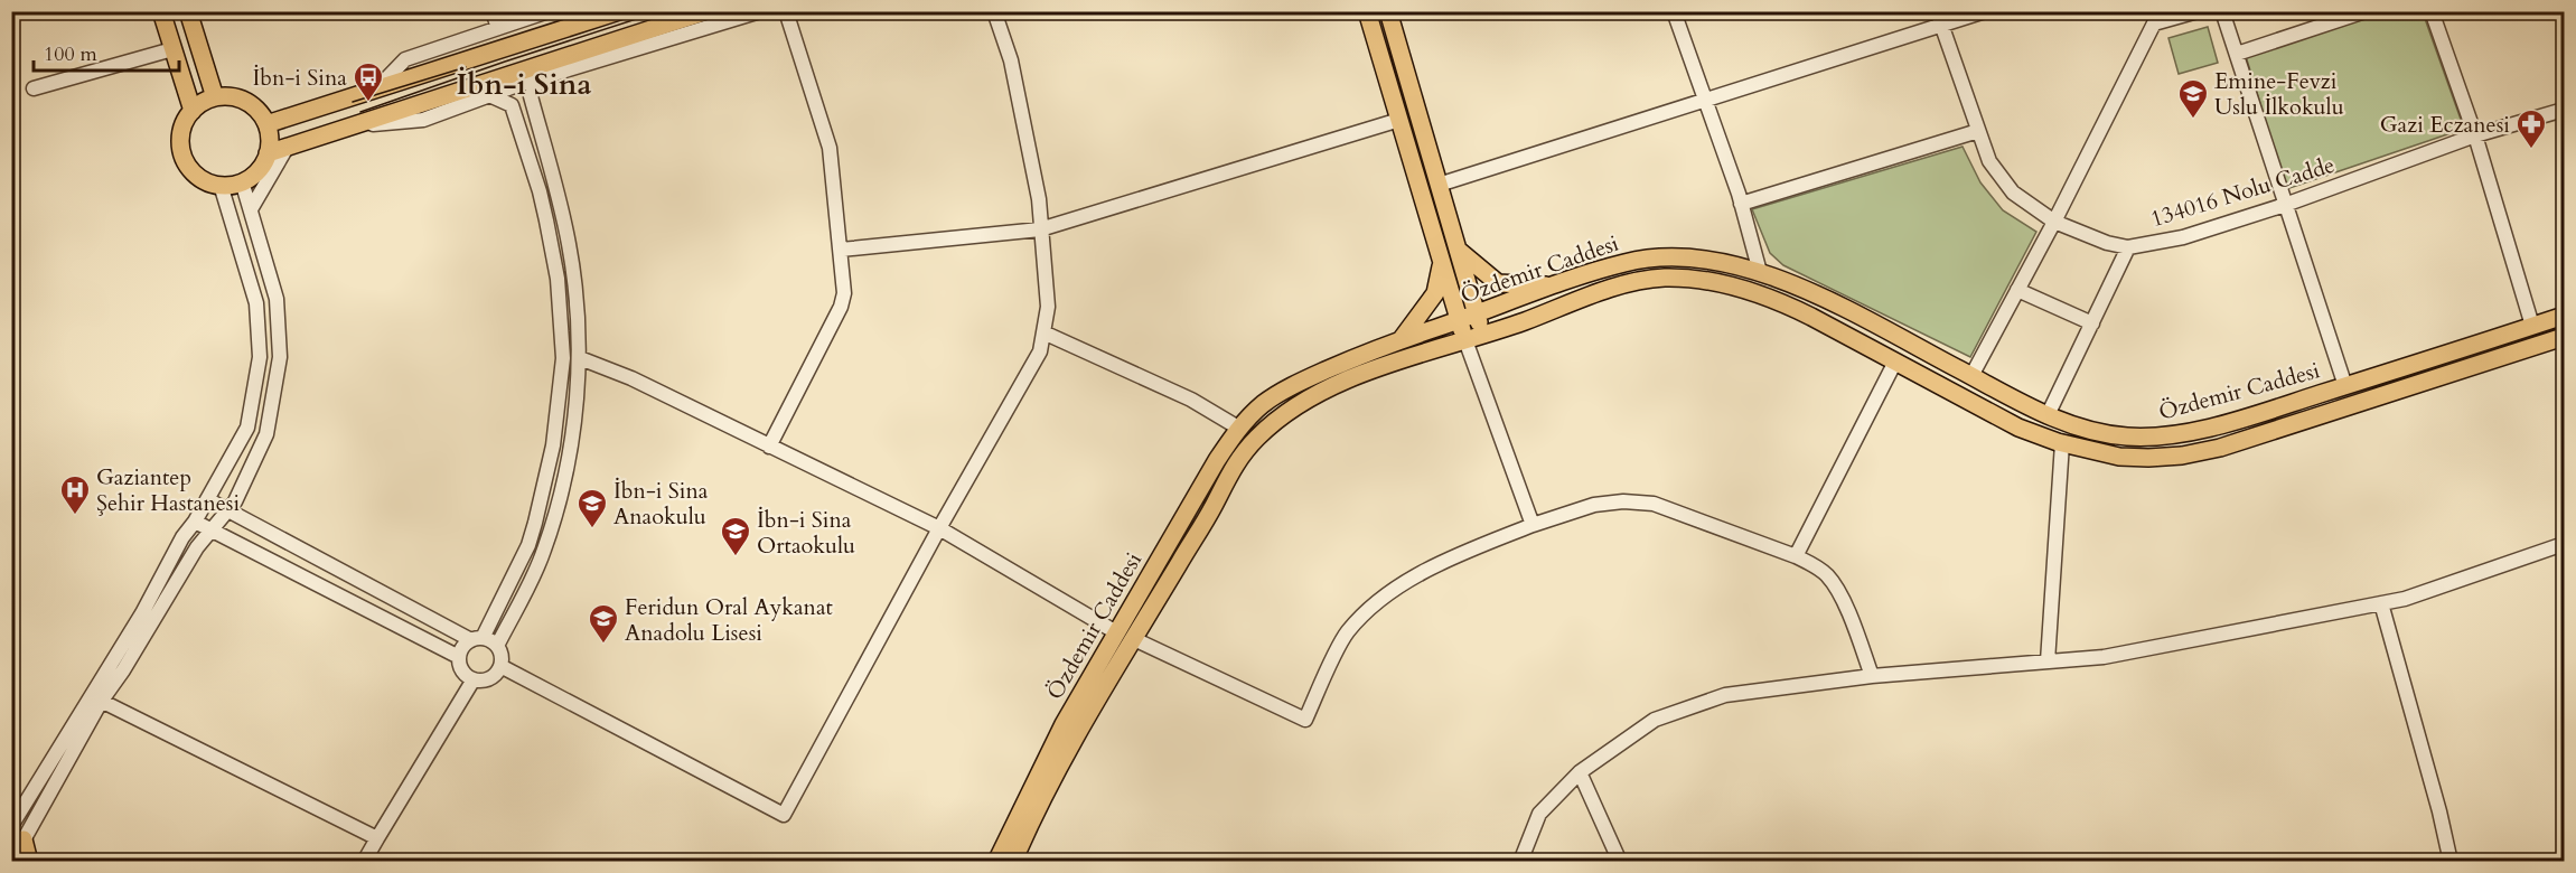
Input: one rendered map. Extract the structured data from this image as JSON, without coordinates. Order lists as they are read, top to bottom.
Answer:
{
  "streets": {
    "main road": ["Özdemir Caddesi"],
    "street": ["134016 Nolu Cadde"]
  },
  "districts": ["İbn-i Sina"],
  "places": {
    "bus stop": ["İbn-i Sina"],
    "school or university": [
      "Emine-Fevzi Uslu İlkokulu",
      "İbn-i Sina Anaokulu",
      "İbn-i Sina Ortaokulu",
      "Feridun Oral Aykanat Anadolu Lisesi"
    ],
    "pharmacy": ["Gazi Eczanesi"],
    "hospital": ["Gaziantep Şehir Hastanesi"]
  },
  "scale_bar": "100 m"
}
